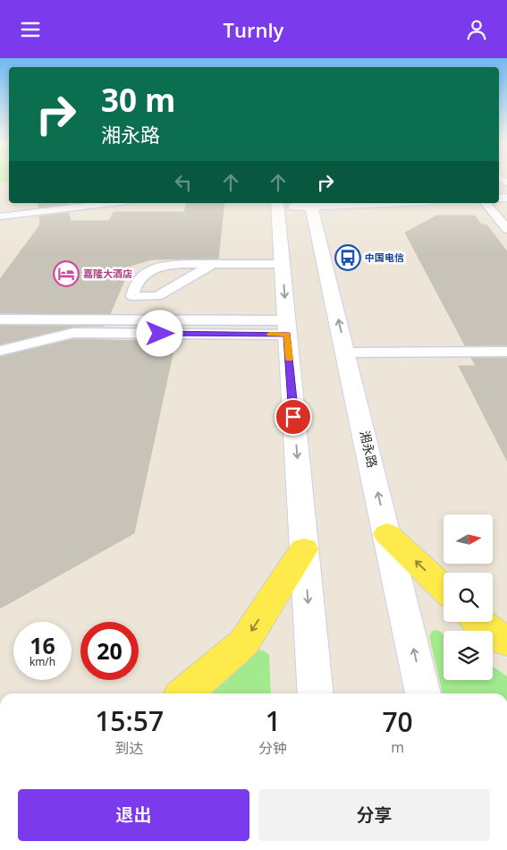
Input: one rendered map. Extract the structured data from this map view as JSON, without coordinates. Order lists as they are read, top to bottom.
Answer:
{
  "streets": {
    "main road": ["湘永路"]
  },
  "places": {
    "bus stop": ["中国电信"],
    "hotel": ["嘉隆大酒店"]
  },
  "north": "right",
  "page": {
    "header": "Turnly",
    "turn": ["30 m", "湘永路"],
    "speed": "16 km/h",
    "limit": "20",
    "eta": [
      "15:57",
      "到达",
      "1",
      "分钟",
      "70",
      "m"
    ],
    "buttons": ["退出", "分享"]
  }
}
